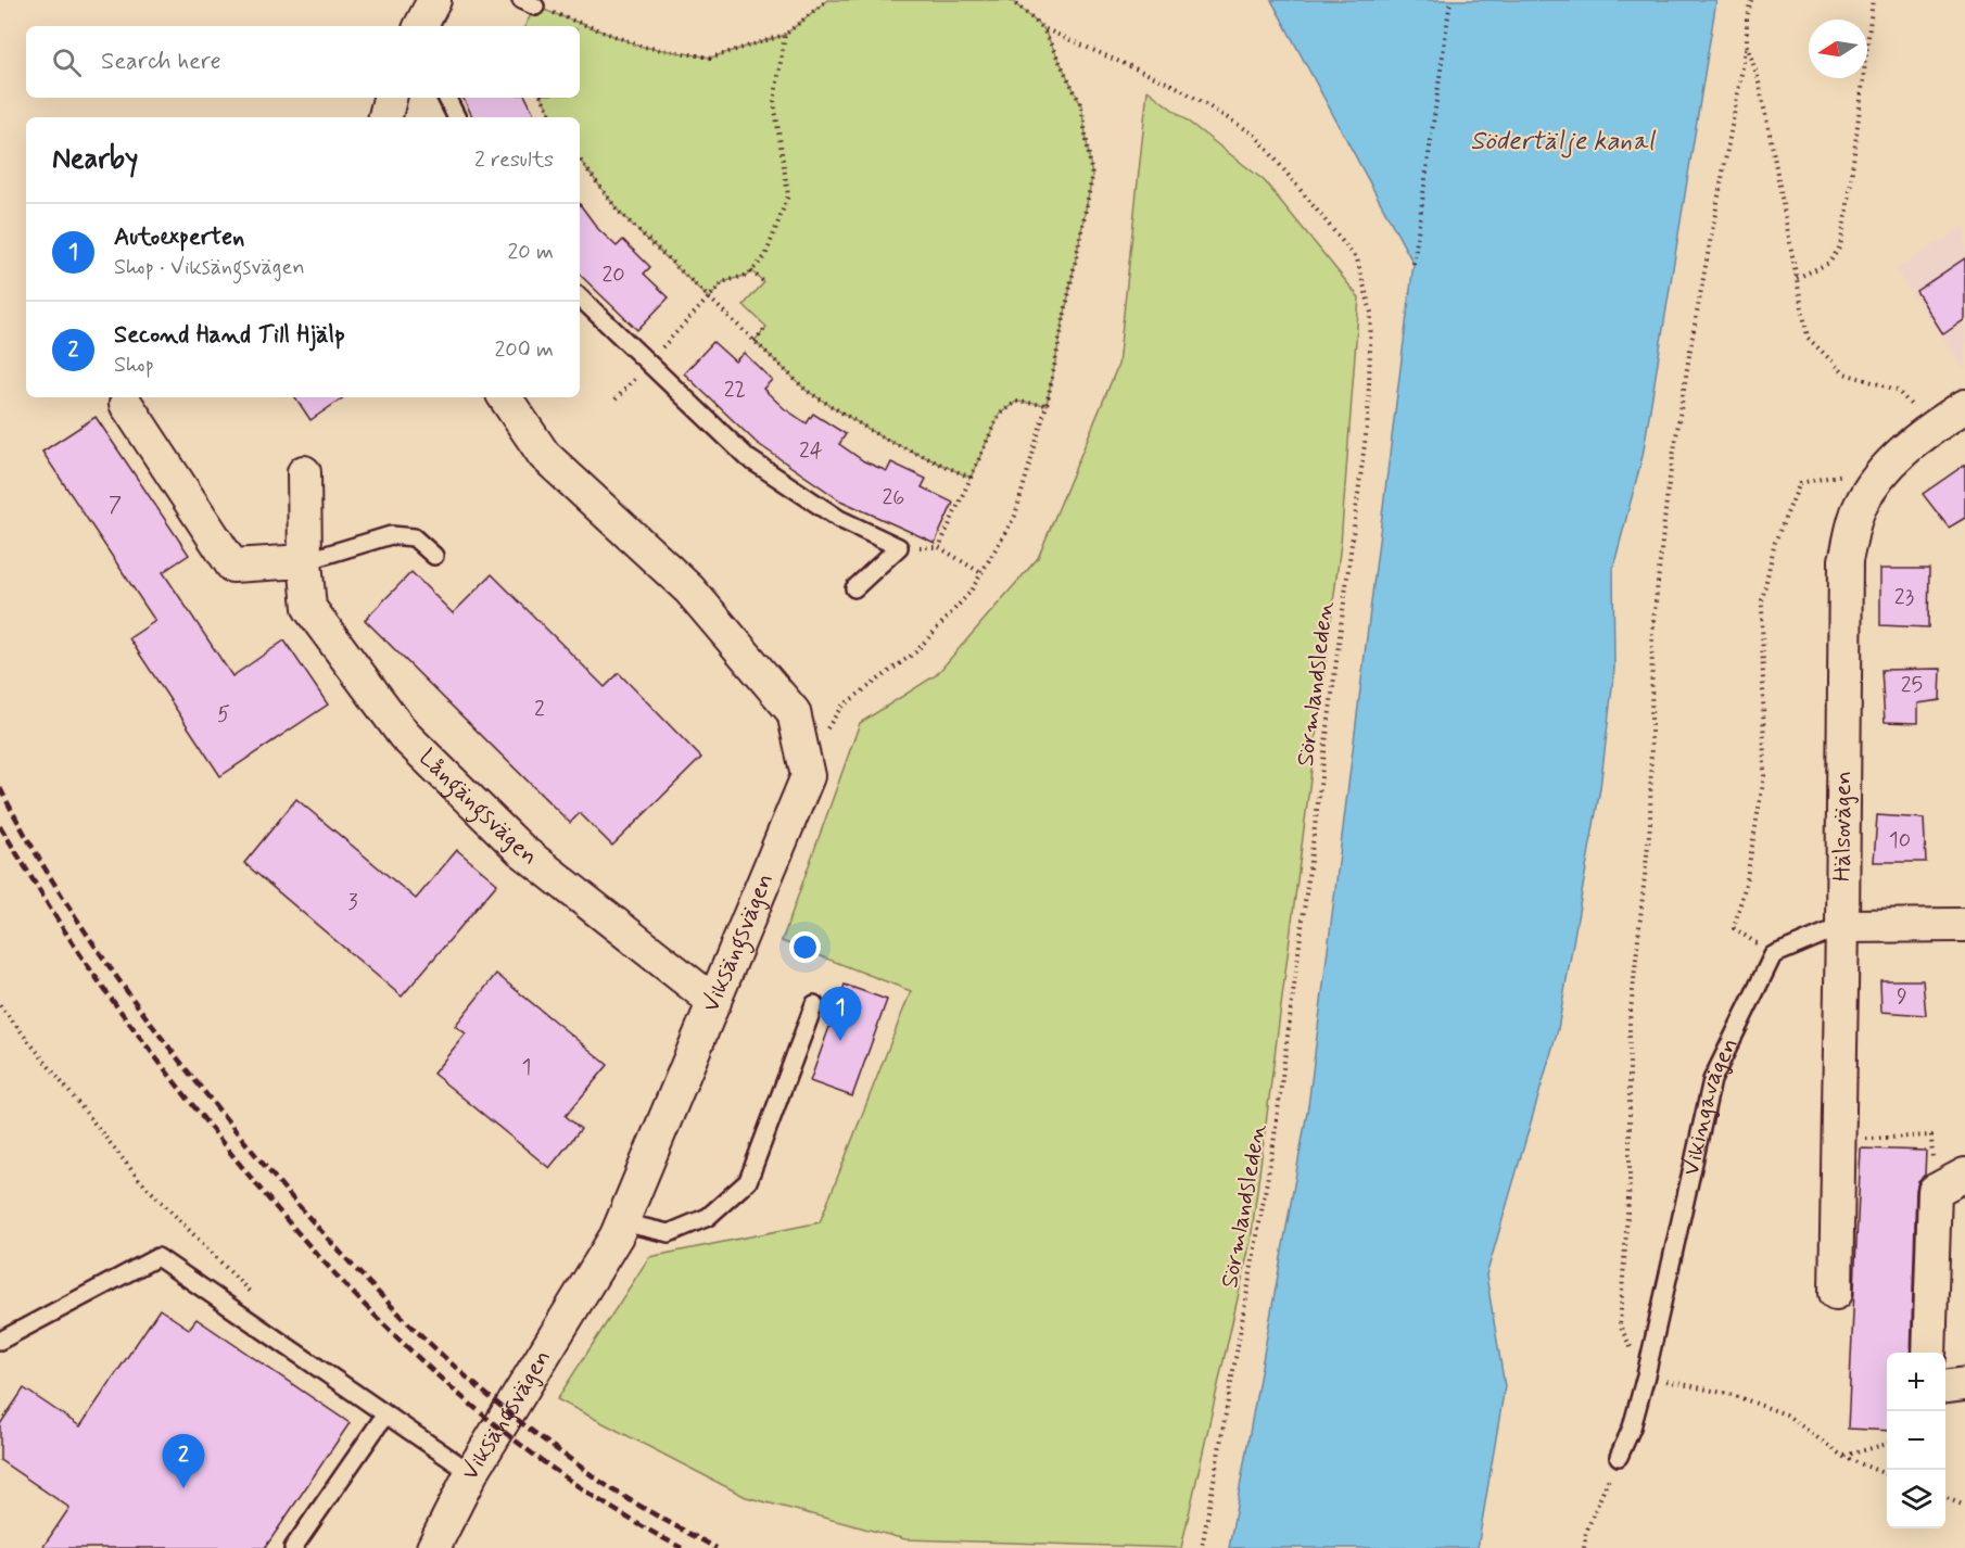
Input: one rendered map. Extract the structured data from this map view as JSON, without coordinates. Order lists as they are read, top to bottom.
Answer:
{
  "streets": {
    "street": ["Långängsvägen", "Hälsovägen", "Viksängsvägen"],
    "lane": ["Vikingavägen"],
    "path": ["Sörmlandsleden"]
  },
  "crossings": [
    ["Långängsvägen", "Viksängsvägen"]
  ],
  "water": ["Södertälje kanal"],
  "house_numbers": [
    "20",
    "22",
    "24",
    "26",
    "7",
    "23",
    "25",
    "2",
    "5",
    "10",
    "3",
    "9",
    "1"
  ],
  "north": "left",
  "page": {
    "search": "Search here",
    "heading": ["Nearby", "2 results"],
    "list": [
      {
        "mark": "1",
        "name": "Autoexperten",
        "note": "Shop · Viksängsvägen",
        "value": "20 m"
      },
      {
        "mark": "2",
        "name": "Second Hand Till Hjälp",
        "note": "Shop",
        "value": "200 m"
      }
    ],
    "pins": ["1", "2"],
    "map_buttons": ["+", "−"]
  }
}
